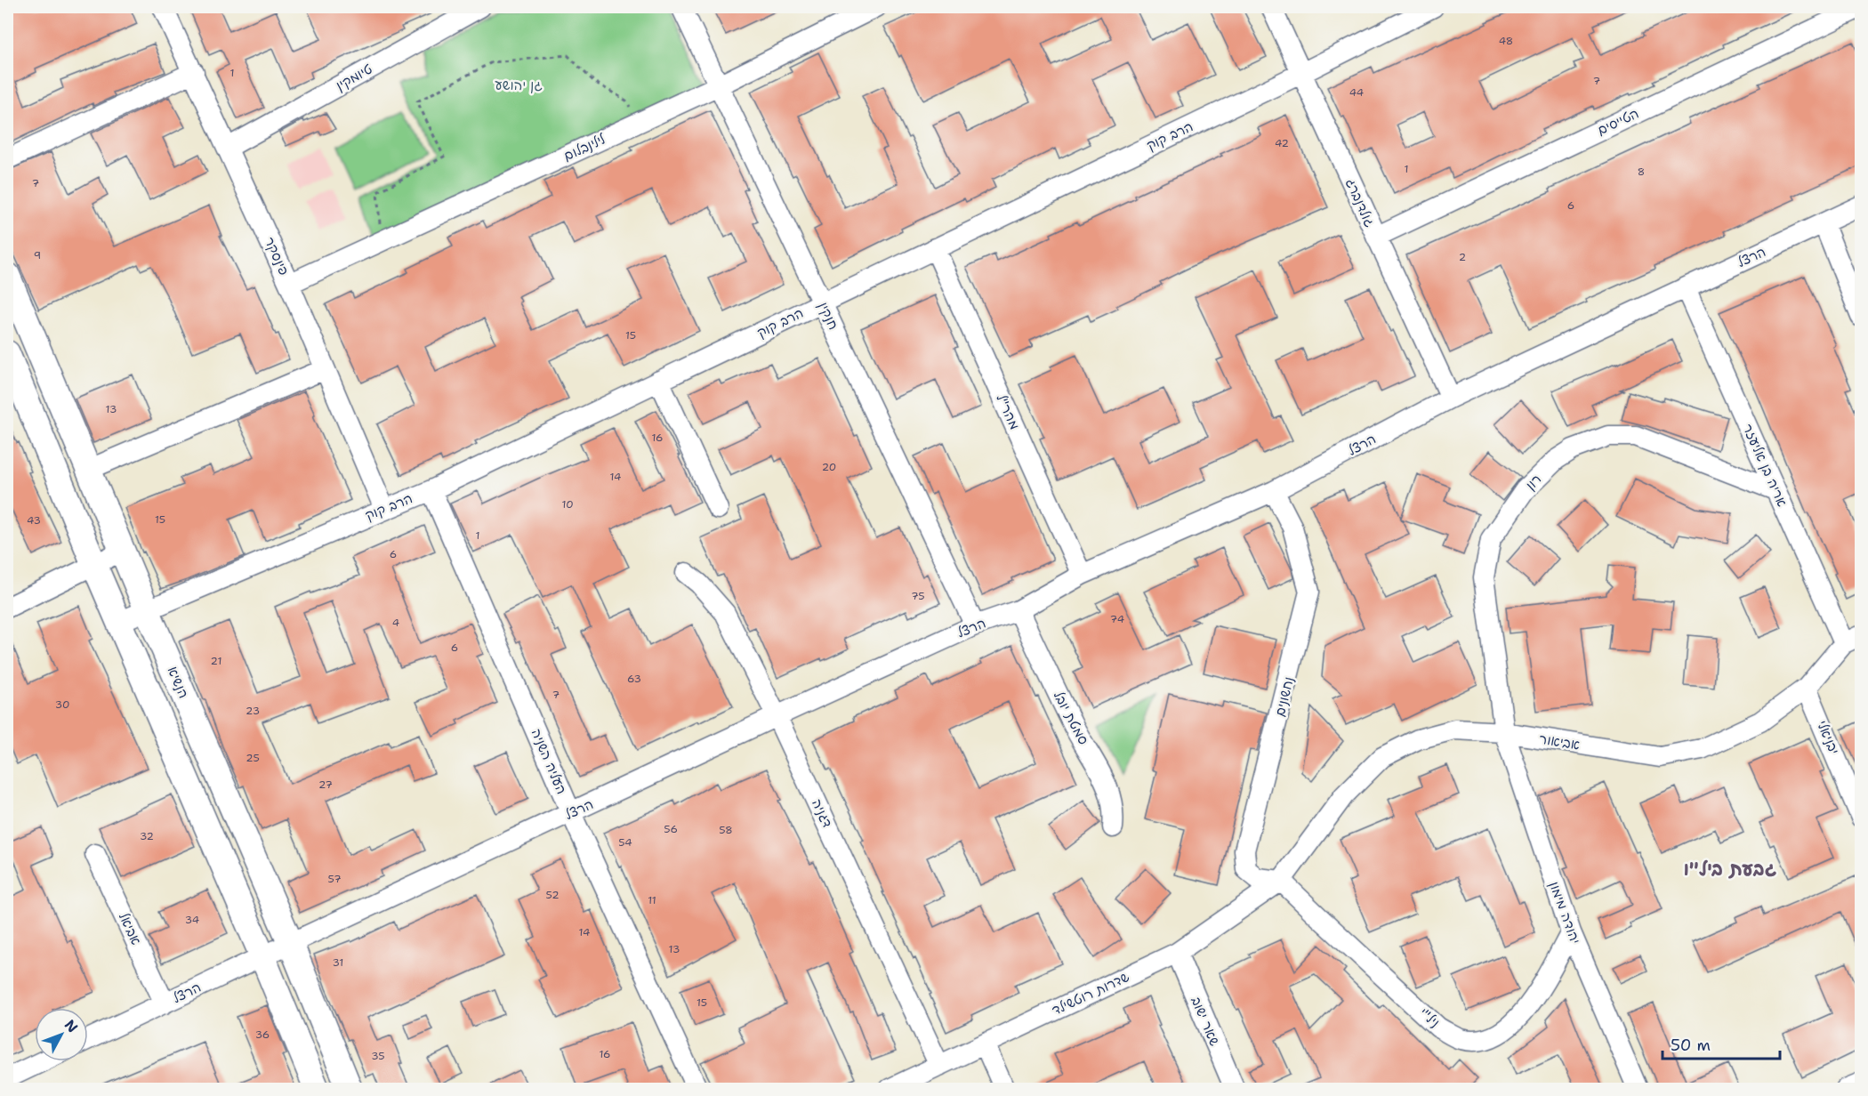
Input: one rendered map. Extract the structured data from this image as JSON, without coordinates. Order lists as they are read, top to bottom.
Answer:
{
  "streets": {
    "main road": ["הנשיא"],
    "street": [
      "טיומקין",
      "הטייסים",
      "הרב קוק",
      "לילינבלום",
      "גולדנברג",
      "פינסקר",
      "הרצל",
      "חנקין",
      "מהר\"ל",
      "אריה בן אליעזר",
      "רון",
      "נחשונים",
      "סמטת יובל",
      "יבניאלי",
      "אביאור",
      "העליה השניה",
      "דגניה",
      "יהודה מימון",
      "אביאל",
      "שדרות רוטשילד",
      "ניל\"י",
      "שאר ישוב"
    ]
  },
  "crossings": [
    ["טיומקין", "פינסקר"],
    ["הטייסים", "גולדנברג"],
    ["הרב קוק", "גולדנברג"],
    ["הרב קוק", "פינסקר"],
    ["הרב קוק", "חנקין"],
    ["הרב קוק", "מהר\"ל"],
    ["הרב קוק", "הנשיא"],
    ["הרב קוק", "העליה השניה"],
    ["לילינבלום", "פינסקר"],
    ["לילינבלום", "חנקין"],
    ["גולדנברג", "הרצל"],
    ["הרצל", "חנקין"],
    ["הרצל", "מהר\"ל"],
    ["הרצל", "אריה בן אליעזר"],
    ["הרצל", "הנשיא"],
    ["הרצל", "נחשונים"],
    ["הרצל", "סמטת יובל"],
    ["הרצל", "העליה השניה"],
    ["הרצל", "דגניה"],
    ["הרצל", "אביאל"],
    ["אריה בן אליעזר", "רון"],
    ["אריה בן אליעזר", "אביאור"],
    ["רון", "אביאור"],
    ["רון", "יהודה מימון"],
    ["נחשונים", "אביאור"],
    ["נחשונים", "שדרות רוטשילד"],
    ["נחשונים", "ניל\"י"],
    ["יבניאלי", "אביאור"],
    ["אביאור", "יהודה מימון"],
    ["אביאור", "שדרות רוטשילד"],
    ["אביאור", "ניל\"י"],
    ["דגניה", "שדרות רוטשילד"],
    ["יהודה מימון", "ניל\"י"],
    ["שדרות רוטשילד", "ניל\"י"],
    ["שדרות רוטשילד", "שאר ישוב"]
  ],
  "districts": ["גבעת ביל\"ו"],
  "parks": ["גן יהושע"],
  "house_numbers": [
    "48",
    "1",
    "7",
    "44",
    "42",
    "1",
    "8",
    "7",
    "6",
    "9",
    "2",
    "15",
    "13",
    "16",
    "20",
    "14",
    "10",
    "15",
    "43",
    "1",
    "6",
    "75",
    "74",
    "4",
    "6",
    "21",
    "63",
    "7",
    "30",
    "23",
    "25",
    "27",
    "56",
    "58",
    "32",
    "54",
    "57",
    "52",
    "11",
    "34",
    "14",
    "13",
    "31",
    "15",
    "36",
    "16",
    "35"
  ],
  "scale_bar": "50 m",
  "north": "top right"
}
